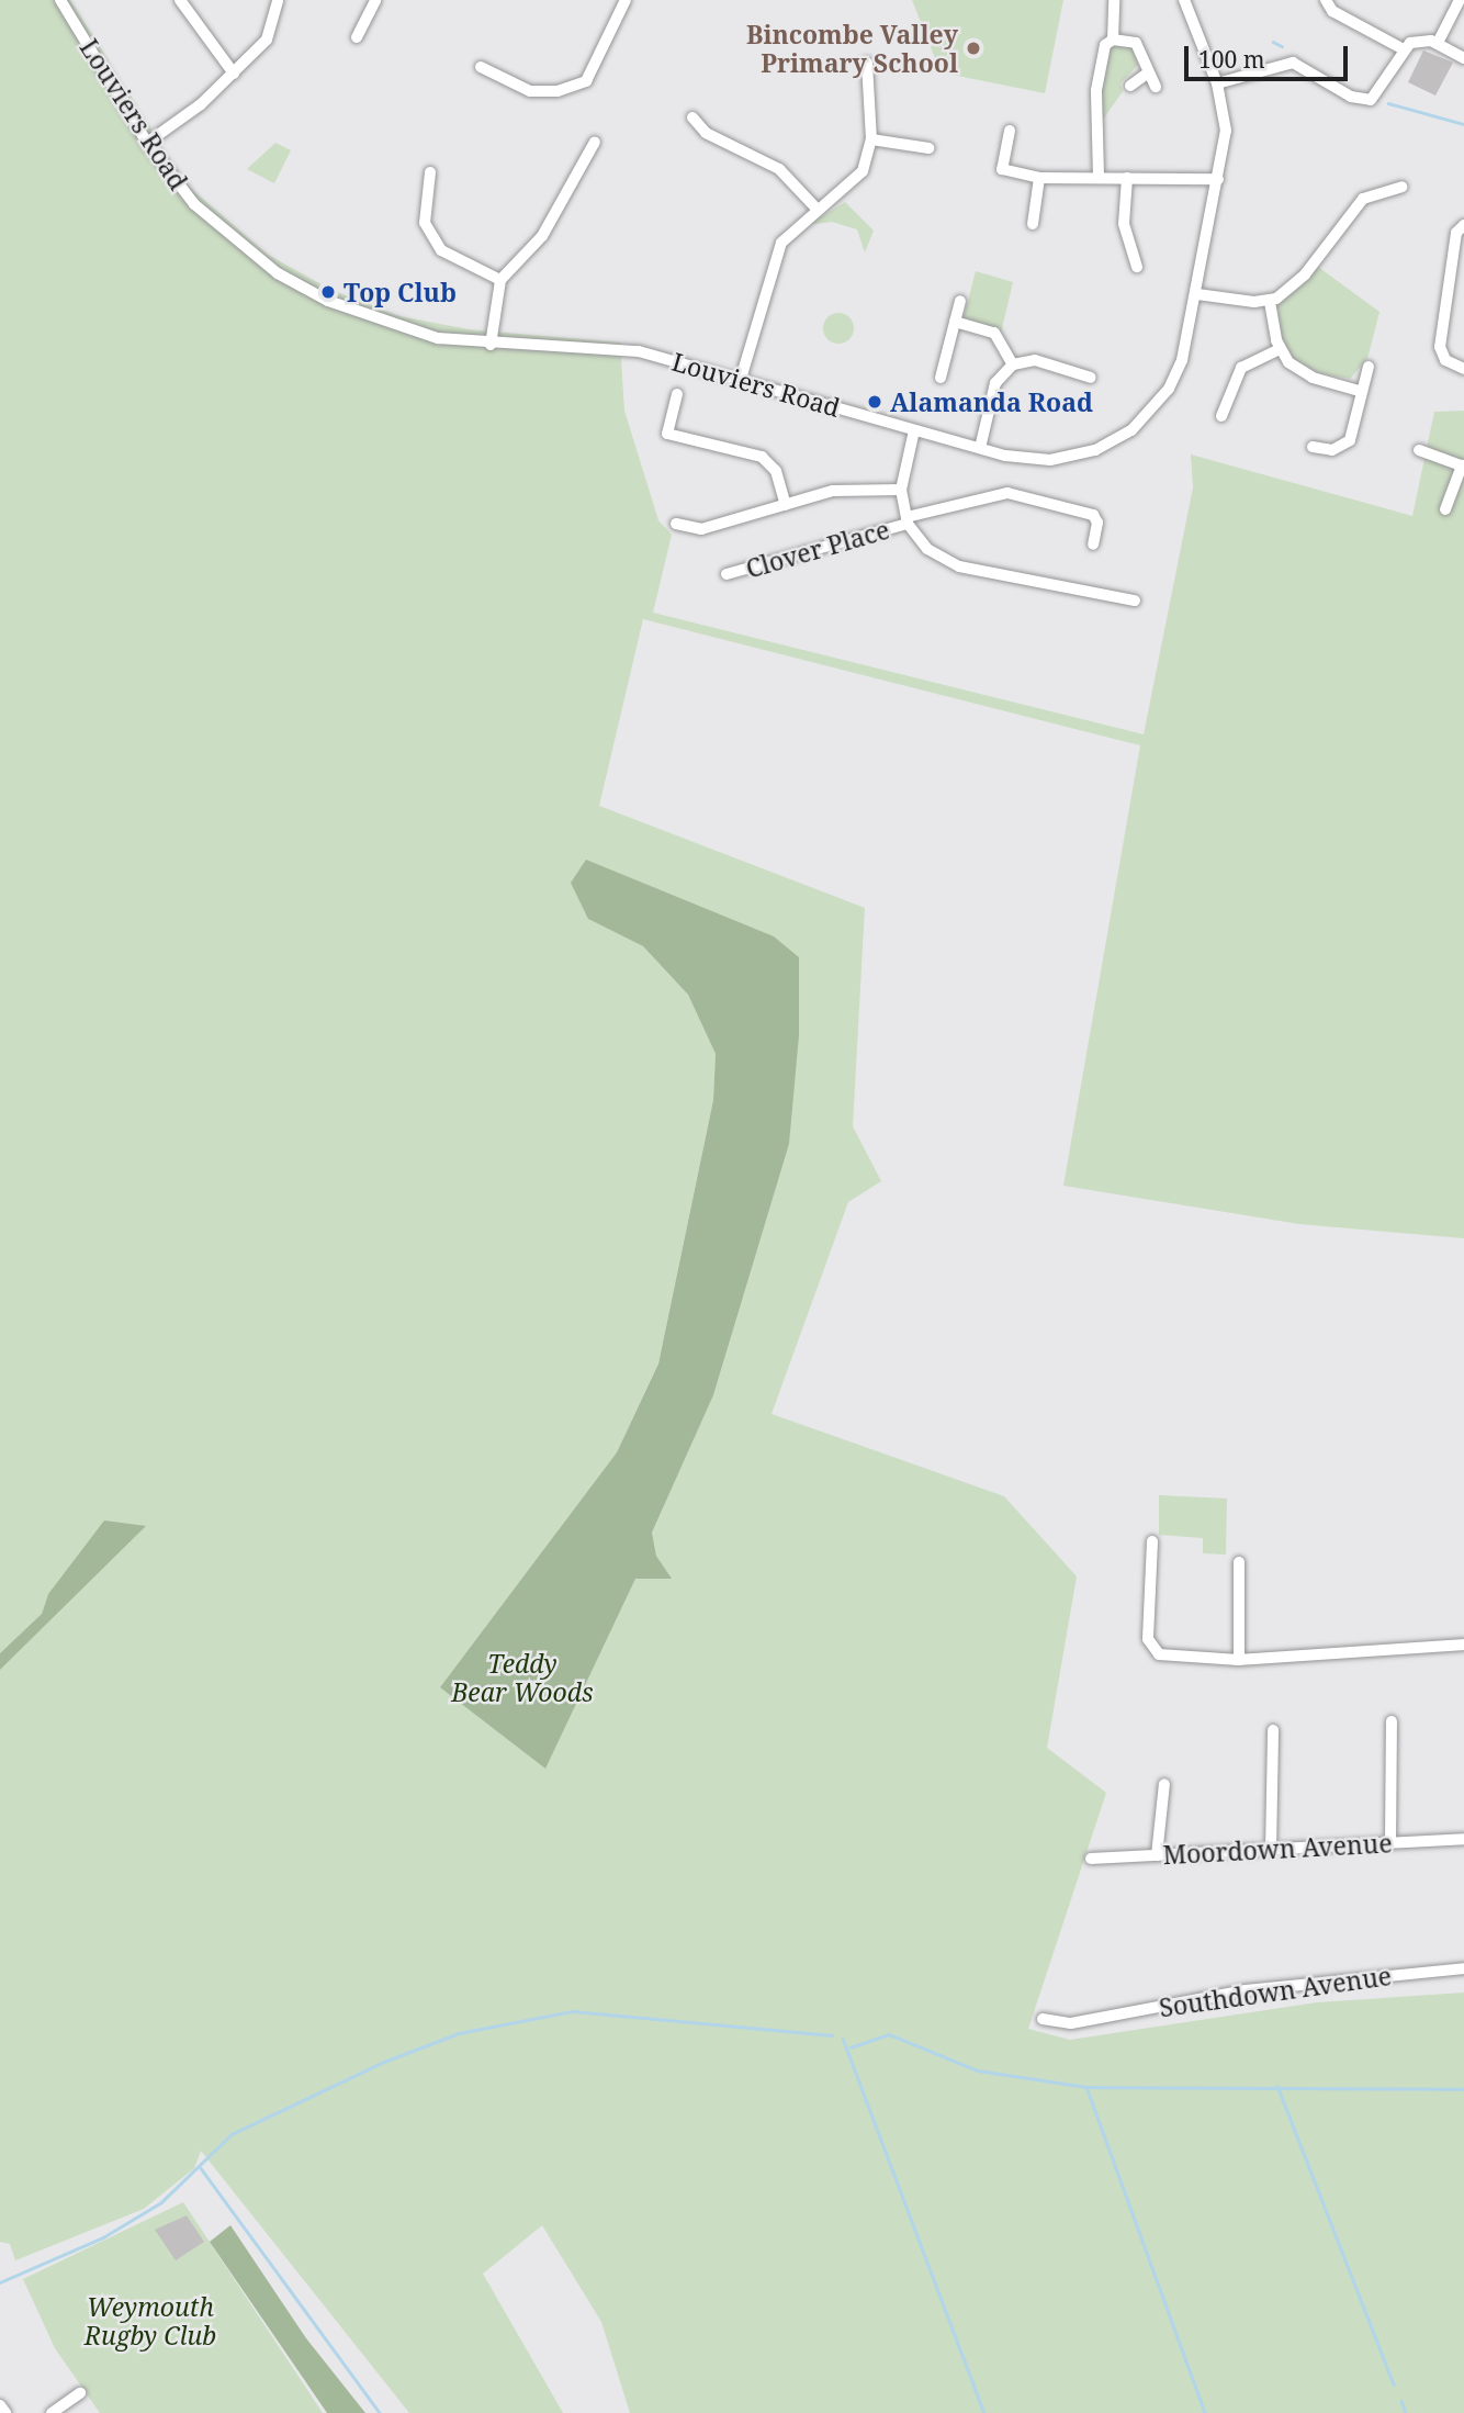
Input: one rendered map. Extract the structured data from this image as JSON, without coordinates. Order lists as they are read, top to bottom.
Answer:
{
  "streets": {
    "street": [
      "Louviers Road",
      "Clover Place",
      "Moordown Avenue",
      "Southdown Avenue"
    ]
  },
  "parks": ["Teddy Bear Woods", "Weymouth Rugby Club"],
  "places": ["Bincombe Valley Primary School", "Top Club", "Alamanda Road"],
  "scale_bar": "100 m"
}
